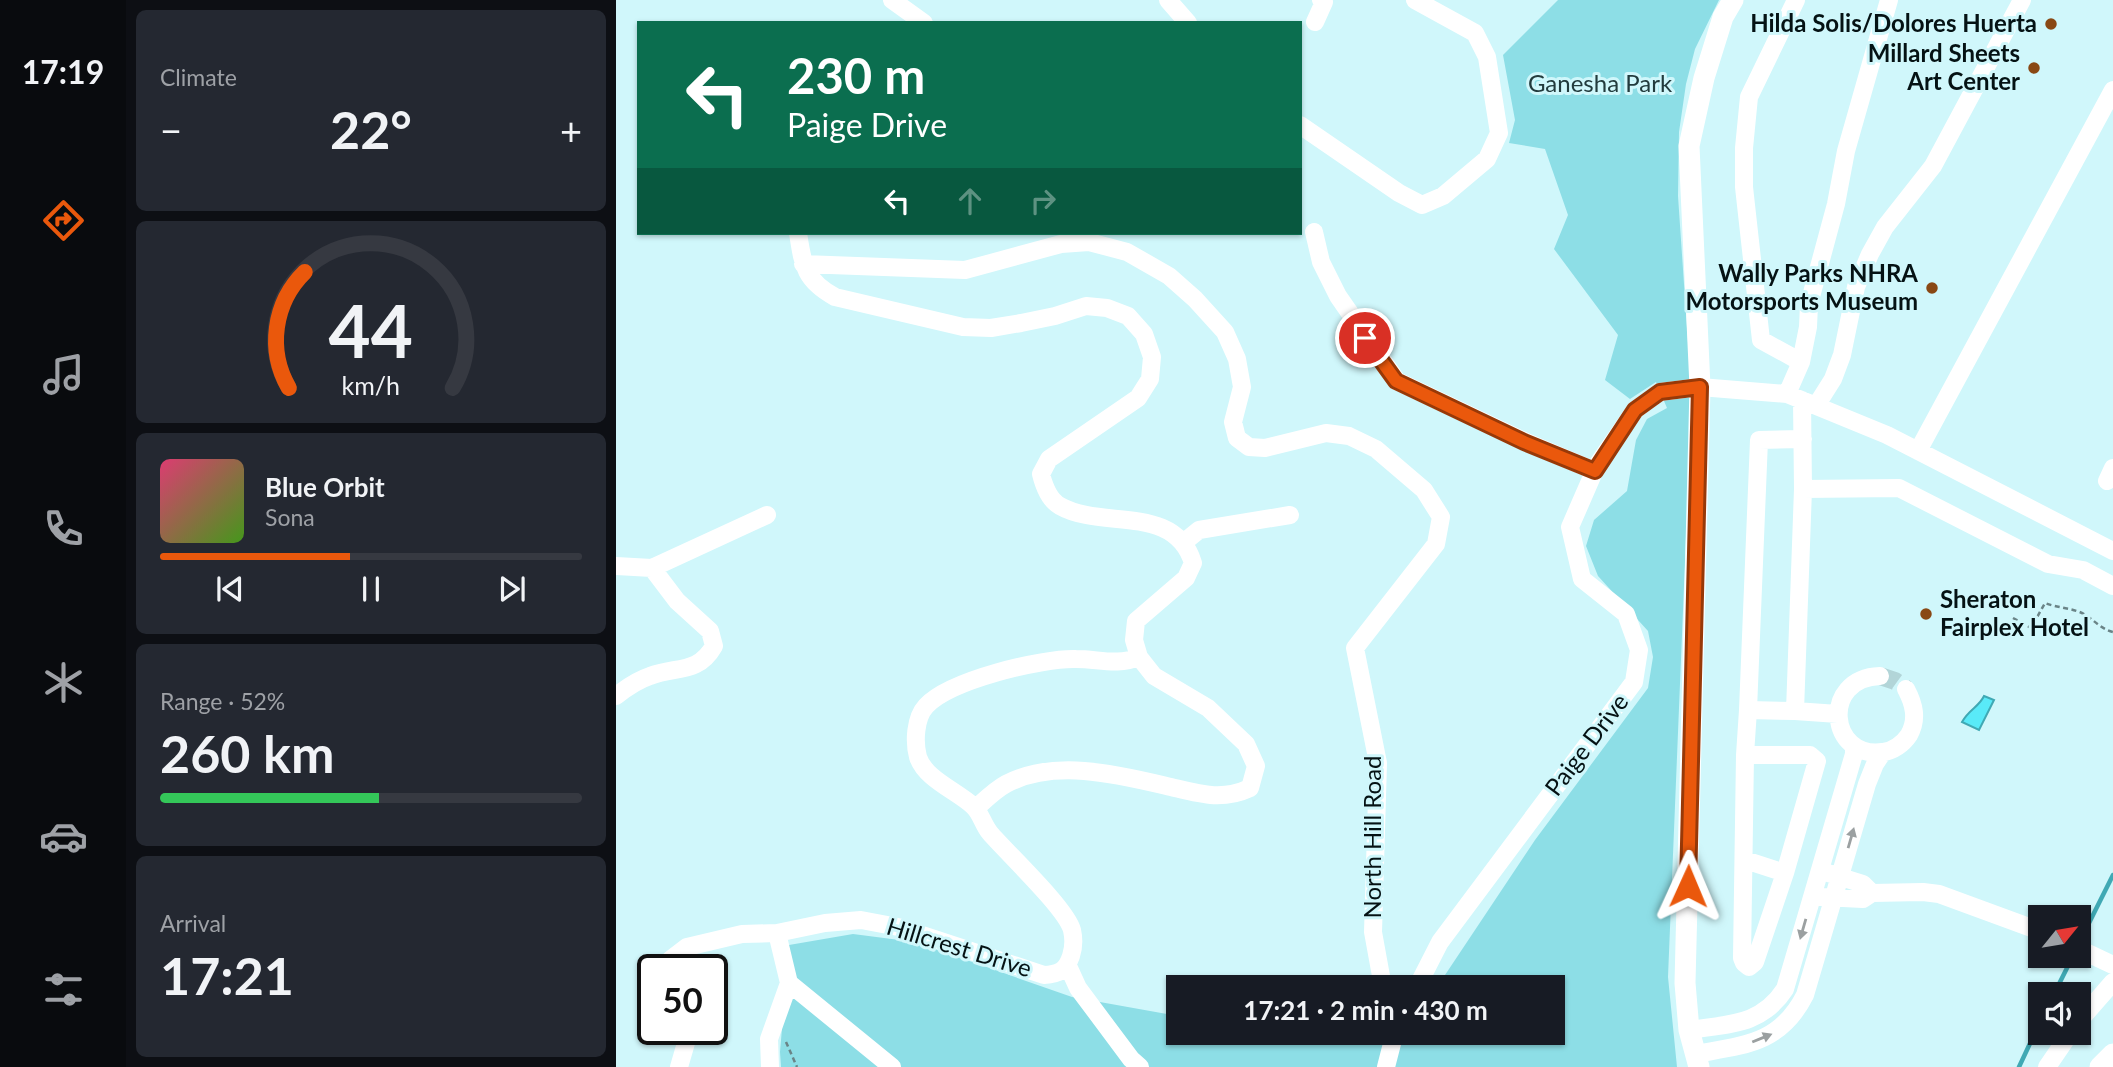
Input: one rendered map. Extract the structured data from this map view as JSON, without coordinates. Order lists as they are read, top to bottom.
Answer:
{
  "streets": {
    "street": ["Paige Drive", "North Hill Road", "Hillcrest Drive"]
  },
  "parks": ["Ganesha Park"],
  "places": [
    "Hilda Solis/Dolores Huerta",
    "Millard Sheets Art Center",
    "Wally Parks NHRA Motorsports Museum",
    "Sheraton Fairplex Hotel"
  ],
  "north": "top right",
  "page": {
    "tabs": "17:19",
    "tile": [
      "Climate",
      ["Range · 52%", "260 km"],
      ["Arrival", "17:21"]
    ],
    "turn": ["230 m", "Paige Drive"],
    "heat": ["−", "22°", "+"],
    "song": ["Blue Orbit", "Sona"],
    "limit": "50",
    "trip": "17:21 · 2 min · 430 m",
    "gauge": ["44", "km/h"]
  }
}
